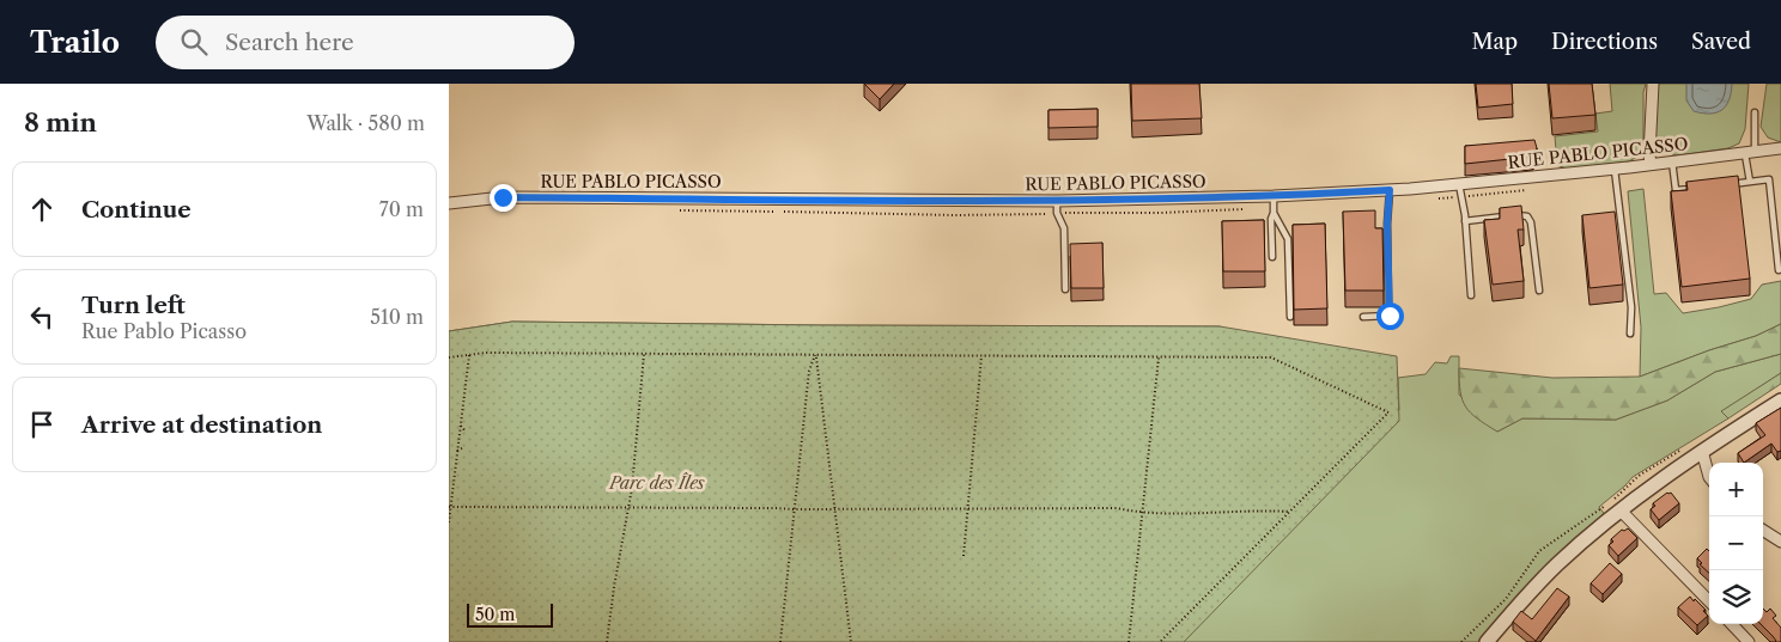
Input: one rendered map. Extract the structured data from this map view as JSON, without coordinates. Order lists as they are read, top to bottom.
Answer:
{
  "streets": {
    "street": ["RUE PABLO PICASSO"]
  },
  "parks": ["Parc des Îles"],
  "scale_bar": "50 m",
  "page": {
    "header": "Trailo",
    "search": "Search here",
    "nav": ["Map", "Directions", "Saved"],
    "heading": ["8 min", "Walk · 580 m"],
    "list": [
      ["Continue", "70 m"],
      ["Turn left", "Rue Pablo Picasso", "510 m"],
      "Arrive at destination"
    ],
    "map_buttons": ["+", "−"],
    "scale": "50 m"
  }
}
